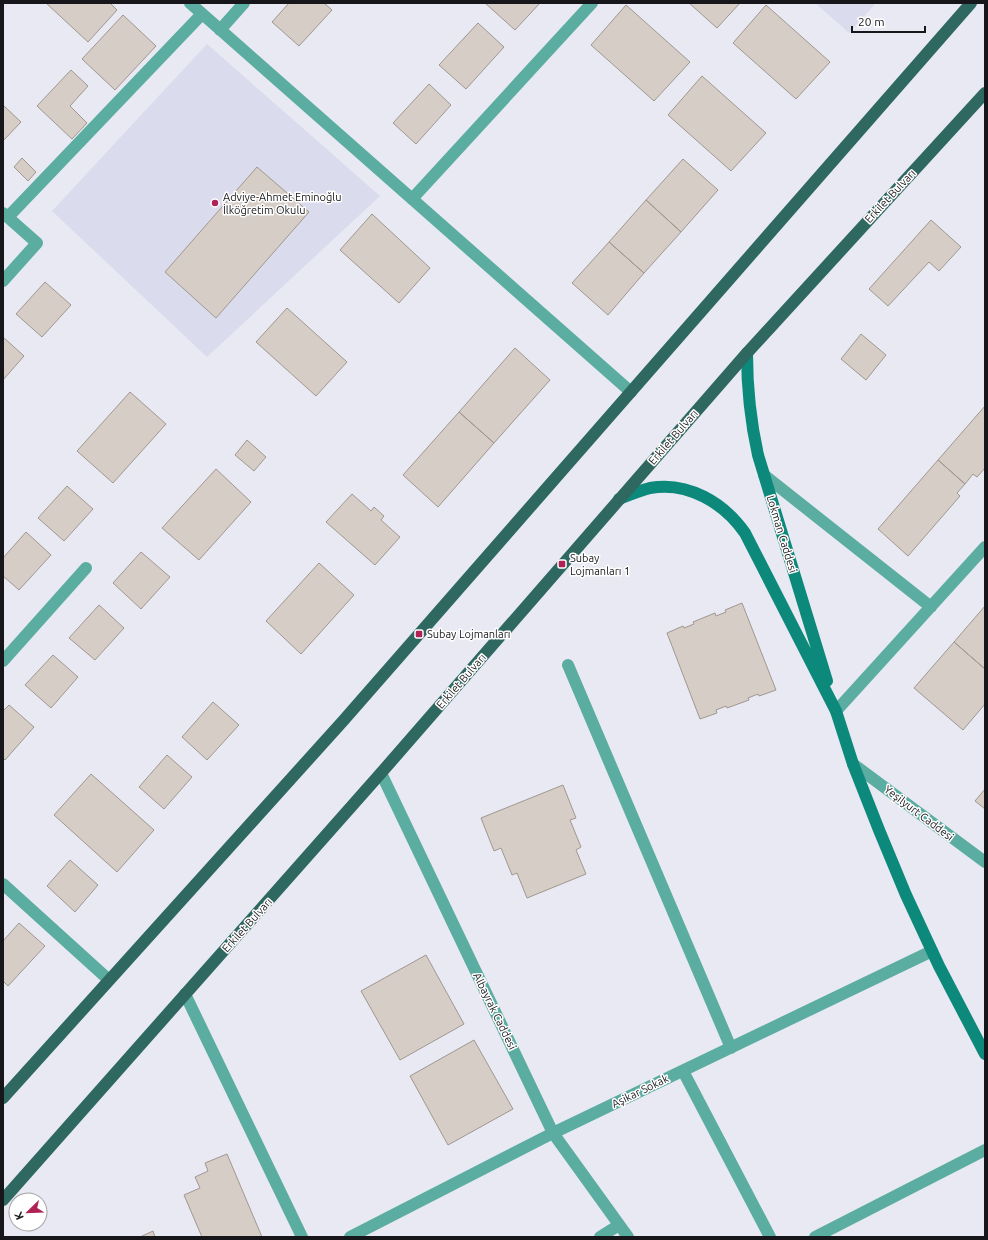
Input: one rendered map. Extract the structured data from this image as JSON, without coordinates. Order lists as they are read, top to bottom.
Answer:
{
  "streets": {
    "main road": ["Erkilet Bulvarı"],
    "street": [
      "Lokman Caddesi",
      "Yeşilyurt Caddesi",
      "Albayrak Caddesi",
      "Aşikar Sokak"
    ]
  },
  "crossings": [
    ["Erkilet Bulvarı", "Lokman Caddesi"],
    ["Erkilet Bulvarı", "Albayrak Caddesi"],
    ["Albayrak Caddesi", "Aşikar Sokak"]
  ],
  "places": {
    "other": ["Adviye-Ahmet Eminoğlu İlköğretim Okulu"],
    "transit": ["Subay Lojmanları 1", "Subay Lojmanları"]
  },
  "scale_bar": "20 m",
  "north": "bottom left"
}
